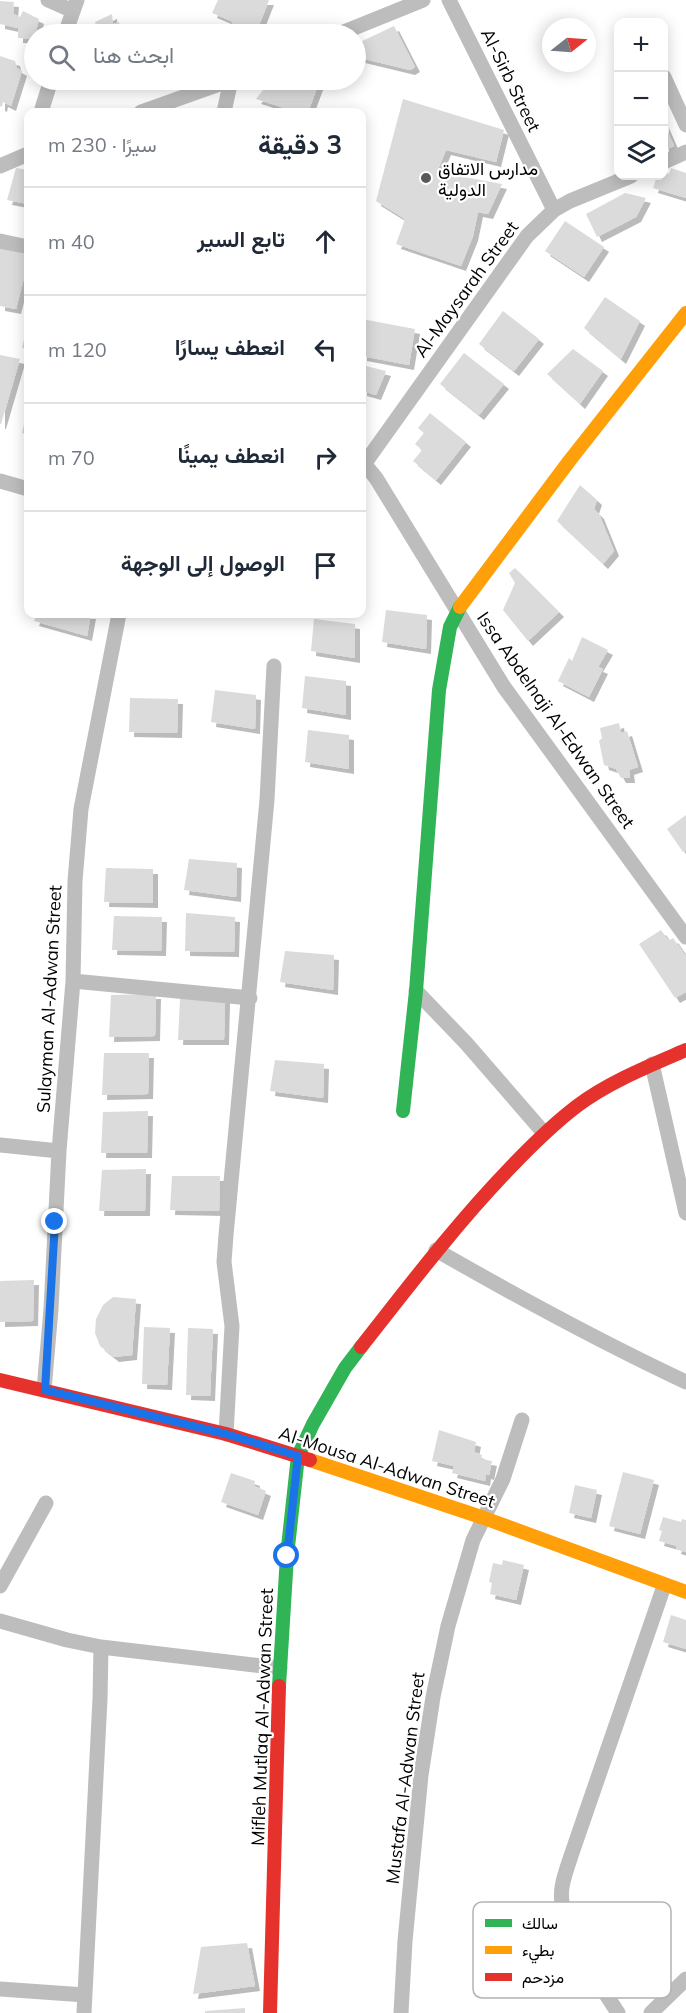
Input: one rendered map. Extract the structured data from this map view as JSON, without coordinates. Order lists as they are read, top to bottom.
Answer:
{
  "streets": {
    "street": [
      "Al-Sirb Street",
      "Al-Maysarah Street",
      "Issa Abdelnaji Al-Edwan Street",
      "Sulayman Al-Adwan Street",
      "Al-Mousa Al-Adwan Street",
      "Mifleh Mutlaq Al-Adwan Street",
      "Mustafa Al-Adwan Street"
    ]
  },
  "crossings": [
    ["Al-Sirb Street", "Al-Maysarah Street"],
    ["Sulayman Al-Adwan Street", "Al-Mousa Al-Adwan Street"],
    ["Al-Mousa Al-Adwan Street", "Mifleh Mutlaq Al-Adwan Street"],
    ["Al-Mousa Al-Adwan Street", "Mustafa Al-Adwan Street"]
  ],
  "places": ["مدارس الاتفاق الدولية"],
  "legend": ["سالك", "بطيء", "مزدحم"],
  "north": "right",
  "page": {
    "map_buttons": ["+", "−"],
    "search": "ابحث هنا",
    "heading": ["3 دقيقة", "سيرًا · 230 m"],
    "list": [
      ["تابع السير", "40 m"],
      ["انعطف يسارًا", "120 m"],
      ["انعطف يمينًا", "70 m"],
      "الوصول إلى الوجهة"
    ]
  }
}
